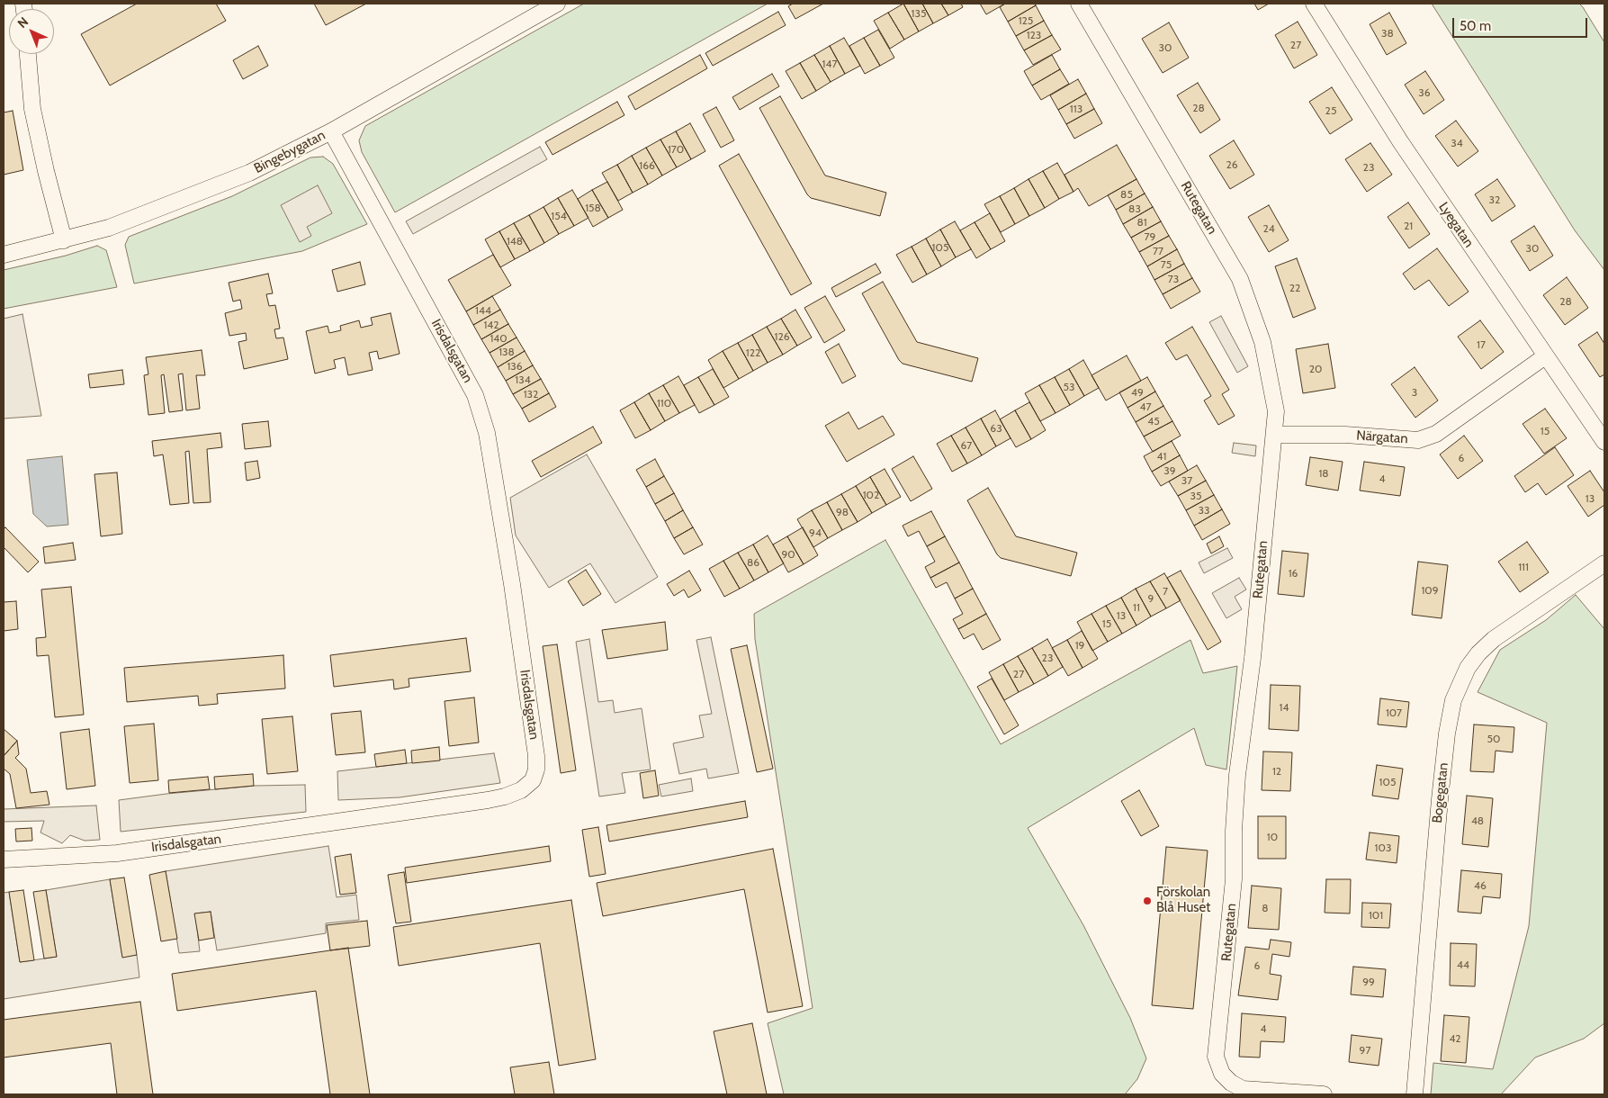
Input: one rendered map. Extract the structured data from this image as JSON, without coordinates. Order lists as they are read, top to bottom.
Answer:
{
  "streets": {
    "street": [
      "Bingebygatan",
      "Rutegatan",
      "Lyegatan",
      "Irisdalsgatan",
      "Närgatan",
      "Bogegatan"
    ]
  },
  "crossings": [
    ["Bingebygatan", "Irisdalsgatan"],
    ["Rutegatan", "Närgatan"],
    ["Lyegatan", "Närgatan"]
  ],
  "places": ["Förskolan Blå Huset"],
  "house_numbers": [
    "135",
    "125",
    "38",
    "123",
    "27",
    "30",
    "147",
    "36",
    "28",
    "113",
    "25",
    "34",
    "170",
    "26",
    "166",
    "23",
    "85",
    "32",
    "158",
    "83",
    "154",
    "81",
    "21",
    "24",
    "79",
    "148",
    "105",
    "30",
    "77",
    "75",
    "73",
    "22",
    "28",
    "144",
    "142",
    "126",
    "140",
    "17",
    "138",
    "122",
    "136",
    "20",
    "134",
    "53",
    "49",
    "3",
    "132",
    "110",
    "47",
    "45",
    "63",
    "15",
    "67",
    "41",
    "6",
    "39",
    "18",
    "4",
    "37",
    "102",
    "35",
    "13",
    "33",
    "98",
    "94",
    "90",
    "86",
    "111",
    "16",
    "109",
    "7",
    "9",
    "11",
    "13",
    "15",
    "19",
    "23",
    "27",
    "14",
    "107",
    "50",
    "12",
    "105",
    "48",
    "10",
    "103",
    "46",
    "8",
    "101",
    "44",
    "6",
    "99",
    "4",
    "42",
    "97"
  ],
  "scale_bar": "50 m",
  "north": "top left"
}
